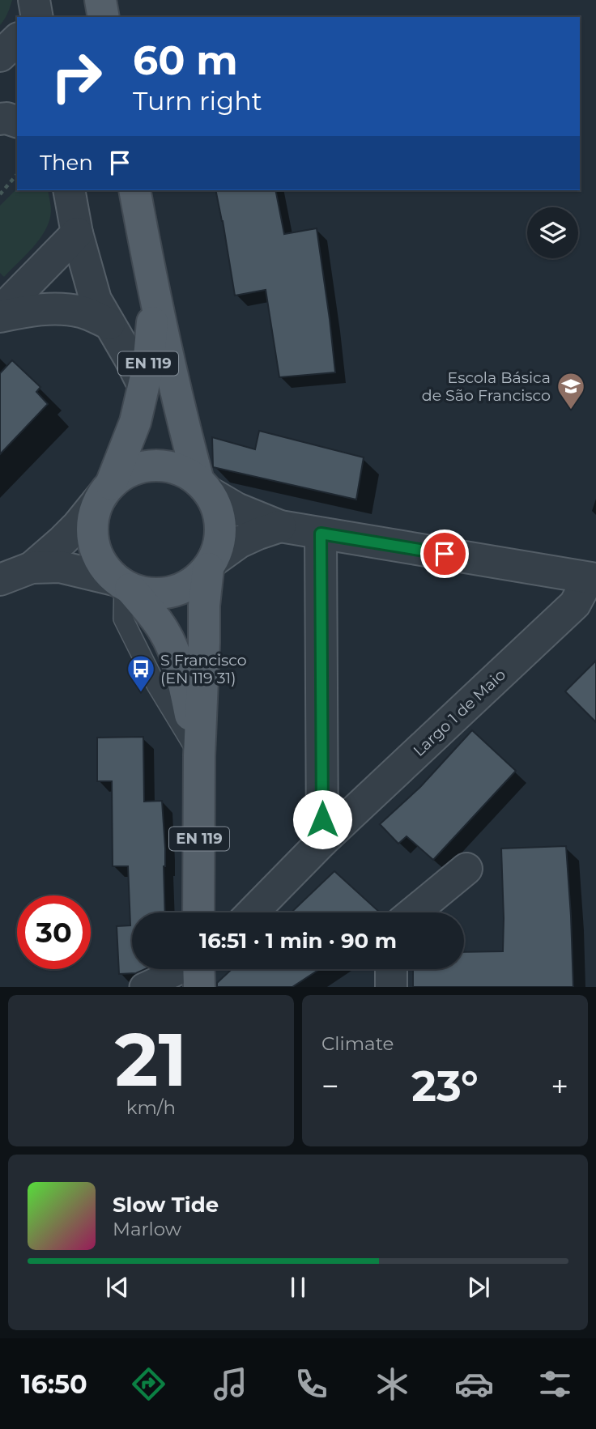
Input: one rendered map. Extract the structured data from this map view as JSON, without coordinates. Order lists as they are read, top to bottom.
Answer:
{
  "streets": {
    "main road": ["EN 119"],
    "street": ["Largo 1 de Maio"]
  },
  "places": {
    "school or university": ["Escola Básica de São Francisco"],
    "bus stop": ["S Francisco (EN 119 31)"]
  },
  "page": {
    "turn": ["60 m", "Turn right"],
    "then": "Then",
    "limit": "30",
    "trip": "16:51 · 1 min · 90 m",
    "tile": [
      ["21", "km/h"],
      "Climate"
    ],
    "heat": ["−", "23°", "+"],
    "song": ["Slow Tide", "Marlow"],
    "tabs": "16:50"
  }
}
